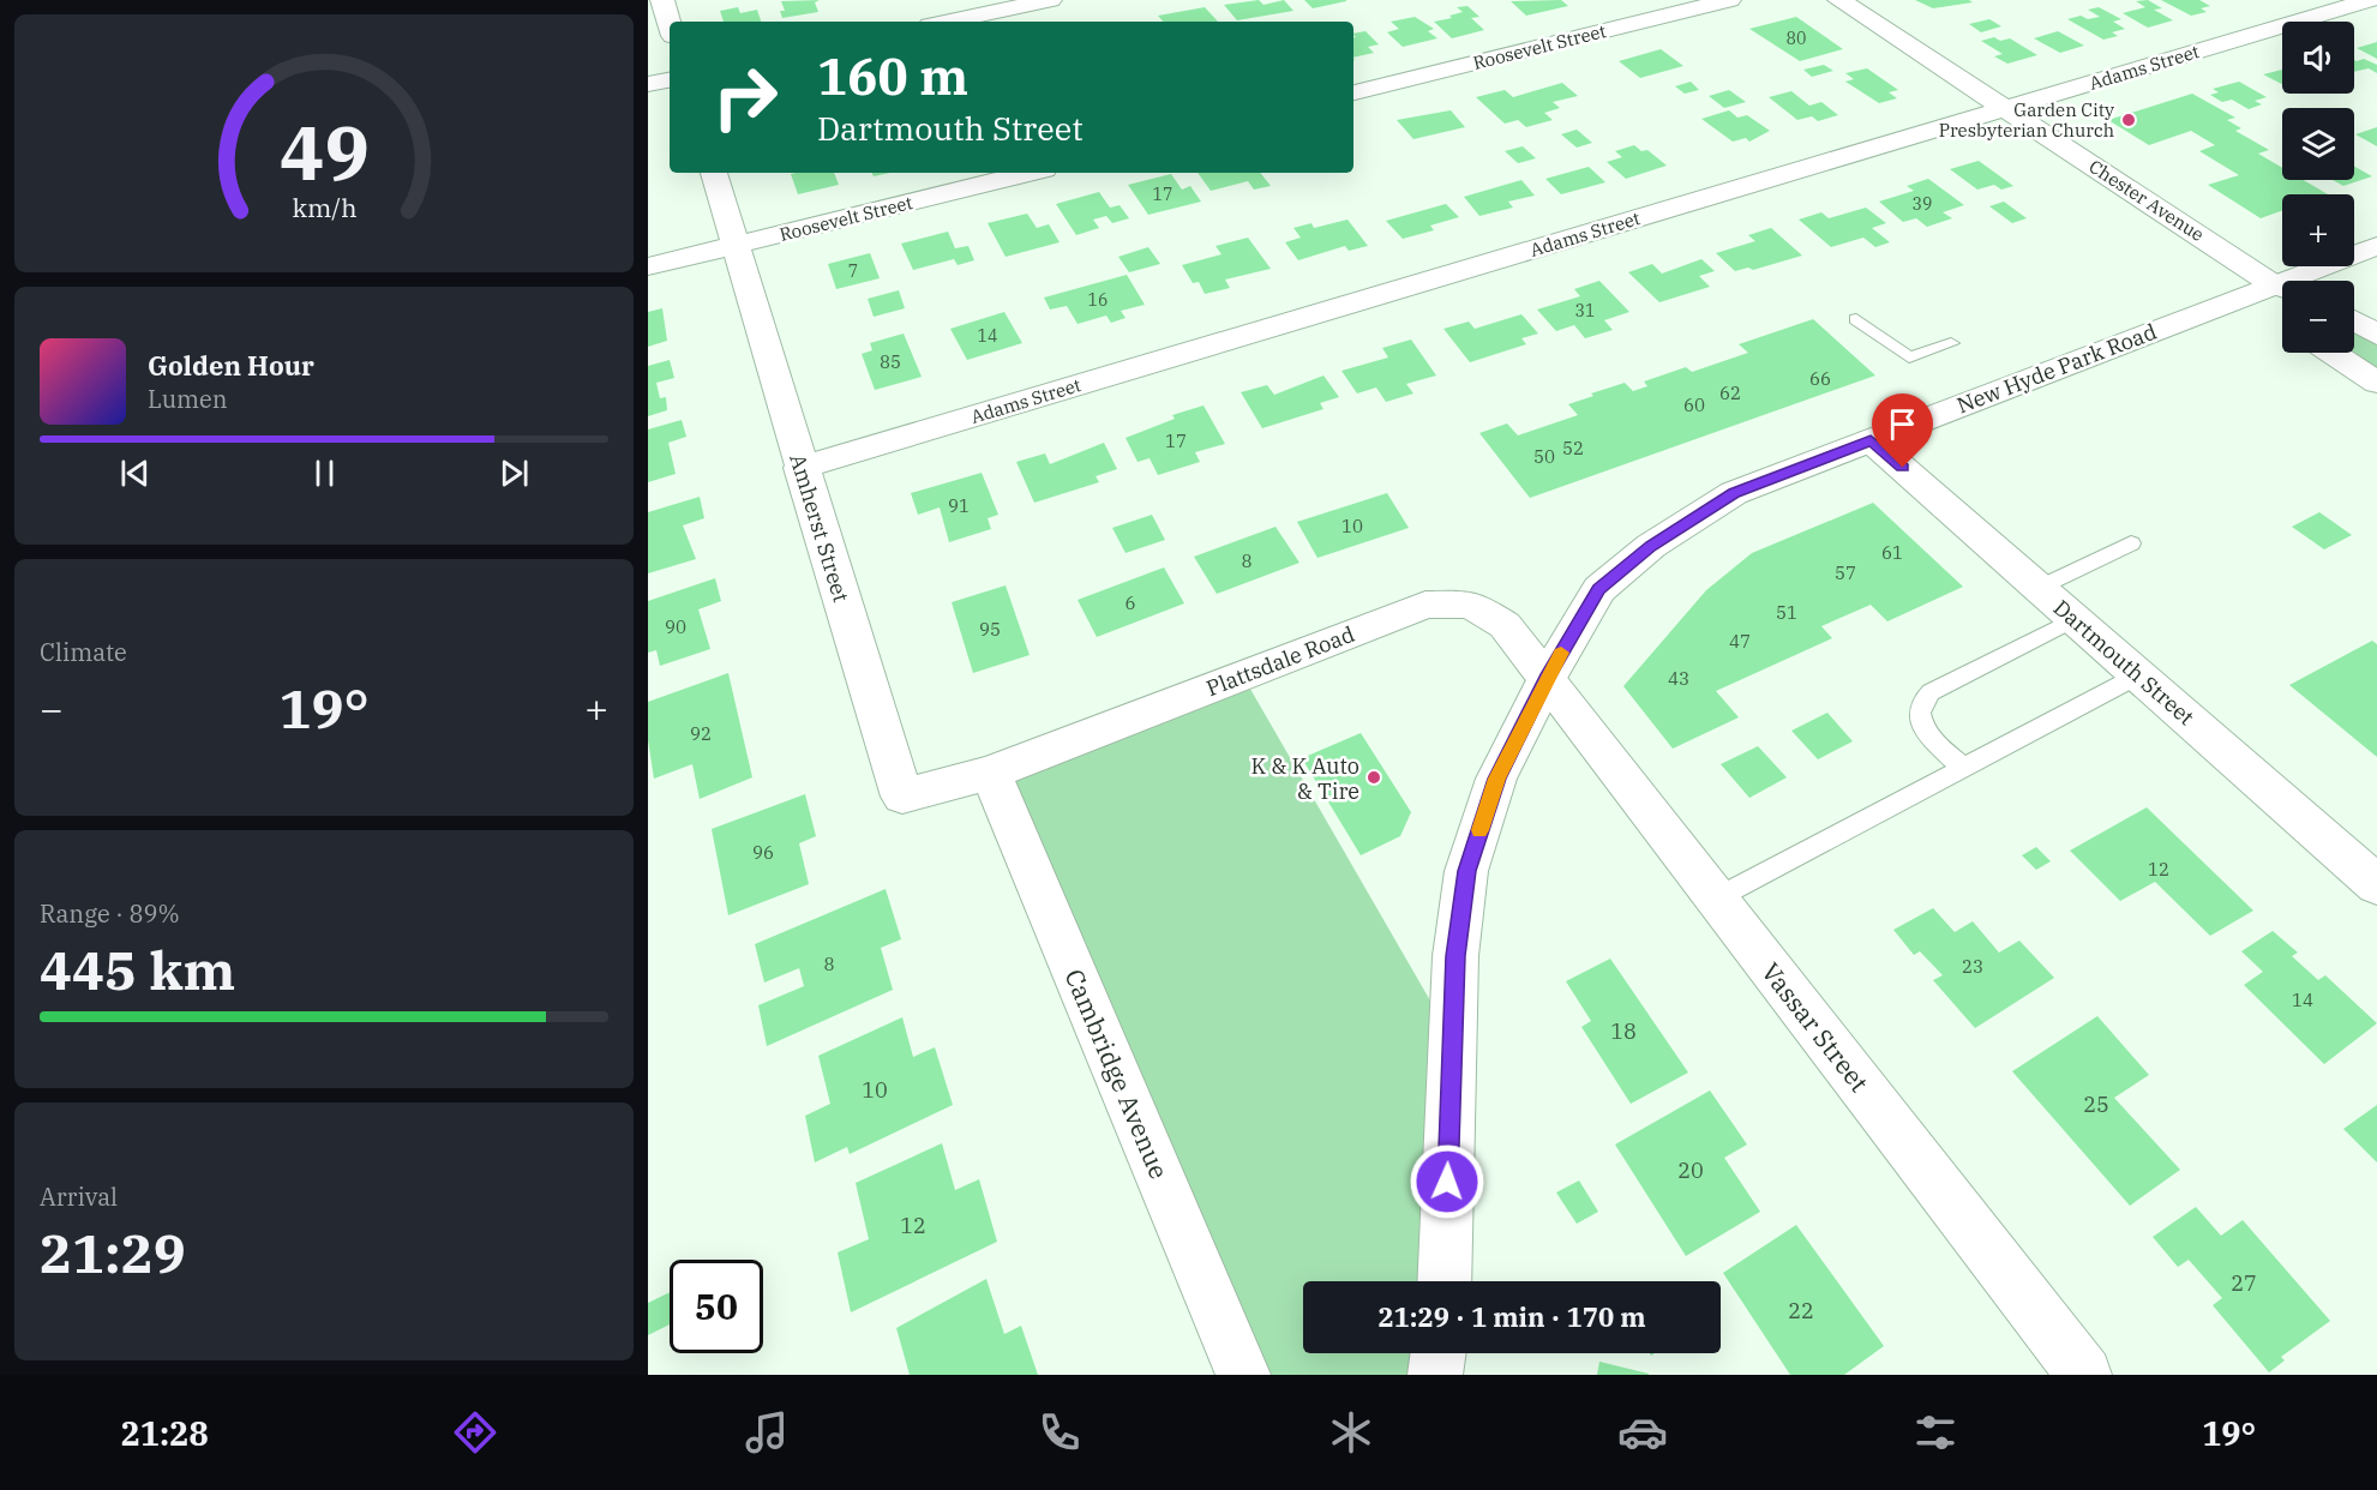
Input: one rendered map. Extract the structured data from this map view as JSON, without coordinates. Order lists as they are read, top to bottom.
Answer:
{
  "streets": {
    "street": [
      "Roosevelt Street",
      "Adams Street",
      "Chester Avenue",
      "New Hyde Park Road",
      "Amherst Street",
      "Plattsdale Road",
      "Dartmouth Street",
      "Vassar Street",
      "Cambridge Avenue"
    ]
  },
  "crossings": [
    ["Roosevelt Street", "Amherst Street"],
    ["Adams Street", "Chester Avenue"],
    ["Adams Street", "Amherst Street"],
    ["New Hyde Park Road", "Plattsdale Road"],
    ["New Hyde Park Road", "Dartmouth Street"],
    ["New Hyde Park Road", "Vassar Street"],
    ["Amherst Street", "Plattsdale Road"],
    ["Amherst Street", "Cambridge Avenue"],
    ["Plattsdale Road", "Vassar Street"],
    ["Plattsdale Road", "Cambridge Avenue"]
  ],
  "places": ["Garden City Presbyterian Church", "K & K Auto & Tire"],
  "house_numbers": [
    "80",
    "17",
    "39",
    "7",
    "16",
    "31",
    "14",
    "85",
    "66",
    "62",
    "60",
    "17",
    "52",
    "50",
    "91",
    "10",
    "61",
    "8",
    "57",
    "6",
    "51",
    "90",
    "95",
    "47",
    "43",
    "92",
    "96",
    "12",
    "8",
    "23",
    "14",
    "18",
    "10",
    "25",
    "20",
    "12",
    "27",
    "22"
  ],
  "page": {
    "map_buttons": ["+", "−"],
    "turn": ["160 m", "Dartmouth Street"],
    "song": ["Golden Hour", "Lumen"],
    "tile": [
      "Climate",
      ["Range · 89%", "445 km"],
      ["Arrival", "21:29"]
    ],
    "heat": ["−", "19°", "+"],
    "limit": "50",
    "trip": "21:29 · 1 min · 170 m",
    "tabs": ["21:28", "19°"],
    "gauge": ["49", "km/h"]
  }
}
